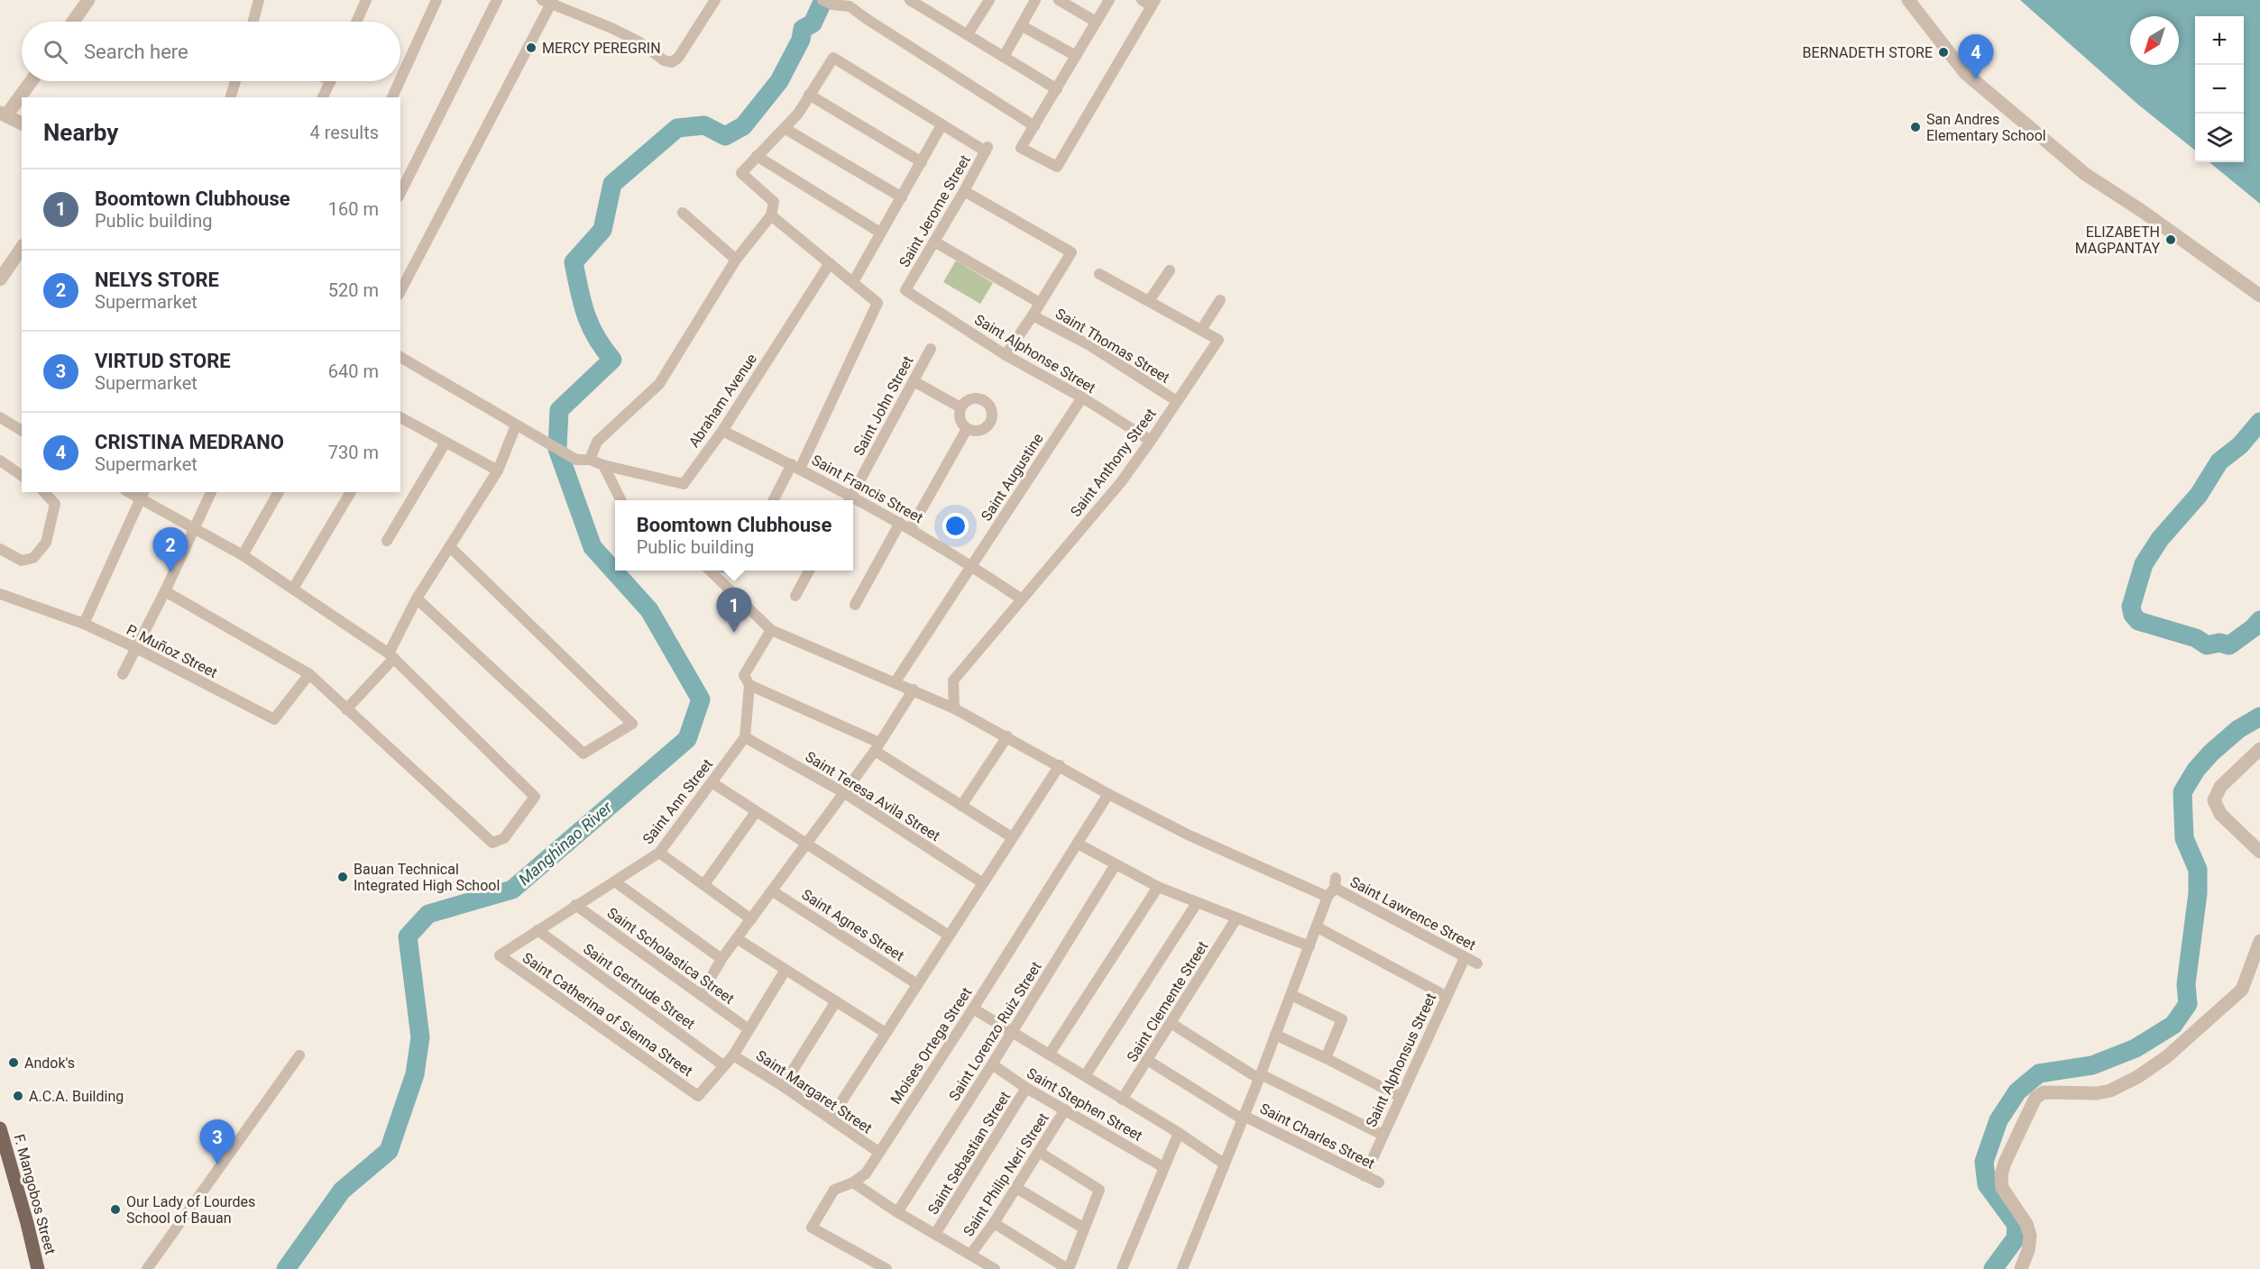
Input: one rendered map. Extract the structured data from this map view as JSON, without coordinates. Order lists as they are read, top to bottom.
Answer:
{
  "streets": {
    "main road": ["F. Mangobos Street"],
    "street": [
      "Saint Jerome Street",
      "Saint Thomas Street",
      "Saint Alphonse Street",
      "Abraham Avenue",
      "Saint John Street",
      "Saint Anthony Street",
      "Saint Augustine",
      "Saint Francis Street",
      "P. Muñoz Street",
      "Saint Teresa Avila Street",
      "Saint Ann Street",
      "Saint Lawrence Street",
      "Saint Agnes Street",
      "Saint Scholastica Street",
      "Saint Gertrude Street",
      "Saint Clemente Street",
      "Saint Catherina of Sienna Street",
      "Saint Lorenzo Ruiz Street",
      "Moises Ortega Street",
      "Saint Alphonsus Street",
      "Saint Margaret Street",
      "Saint Stephen Street",
      "Saint Charles Street",
      "Saint Sebastian Street",
      "Saint Philip Neri Street"
    ]
  },
  "crossings": [
    ["Saint Jerome Street", "Saint Alphonse Street"],
    ["Saint Thomas Street", "Saint Anthony Street"],
    ["Saint Alphonse Street", "Saint Anthony Street"],
    ["Saint Alphonse Street", "Saint Augustine"],
    ["Abraham Avenue", "Saint Francis Street"],
    ["Saint John Street", "Saint Francis Street"],
    ["Saint Anthony Street", "Saint Francis Street"],
    ["Saint Anthony Street", "Saint Lawrence Street"],
    ["Saint Augustine", "Saint Francis Street"],
    ["Saint Augustine", "Saint Lawrence Street"],
    ["Saint Teresa Avila Street", "Saint Ann Street"],
    ["Saint Ann Street", "Saint Scholastica Street"],
    ["Saint Ann Street", "Saint Gertrude Street"],
    ["Saint Ann Street", "Saint Catherina of Sienna Street"],
    ["Saint Lawrence Street", "Moises Ortega Street"],
    ["Saint Lawrence Street", "Saint Alphonsus Street"],
    ["Saint Gertrude Street", "Saint Catherina of Sienna Street"],
    ["Saint Clemente Street", "Saint Charles Street"],
    ["Saint Lorenzo Ruiz Street", "Saint Stephen Street"],
    ["Moises Ortega Street", "Saint Margaret Street"],
    ["Saint Alphonsus Street", "Saint Charles Street"],
    ["Saint Stephen Street", "Saint Sebastian Street"],
    ["Saint Stephen Street", "Saint Philip Neri Street"]
  ],
  "water": ["Manghinao River"],
  "places": [
    "MERCY PEREGRIN",
    "BERNADETH STORE",
    "San Andres Elementary School",
    "ELIZABETH MAGPANTAY",
    "Bauan Technical Integrated High School",
    "Andok's",
    "A.C.A. Building",
    "Our Lady of Lourdes School of Bauan"
  ],
  "north": "bottom left",
  "page": {
    "map_buttons": ["+", "−"],
    "search": "Search here",
    "pins": [
      "4",
      "2",
      "1",
      "3"
    ],
    "heading": ["Nearby", "4 results"],
    "list": [
      {
        "mark": "1",
        "name": "Boomtown Clubhouse",
        "note": "Public building",
        "value": "160 m"
      },
      {
        "mark": "2",
        "name": "NELYS STORE",
        "note": "Supermarket",
        "value": "520 m"
      },
      {
        "mark": "3",
        "name": "VIRTUD STORE",
        "note": "Supermarket",
        "value": "640 m"
      },
      {
        "mark": "4",
        "name": "CRISTINA MEDRANO",
        "note": "Supermarket",
        "value": "730 m"
      }
    ],
    "popup": ["Boomtown Clubhouse", "Public building"]
  }
}
